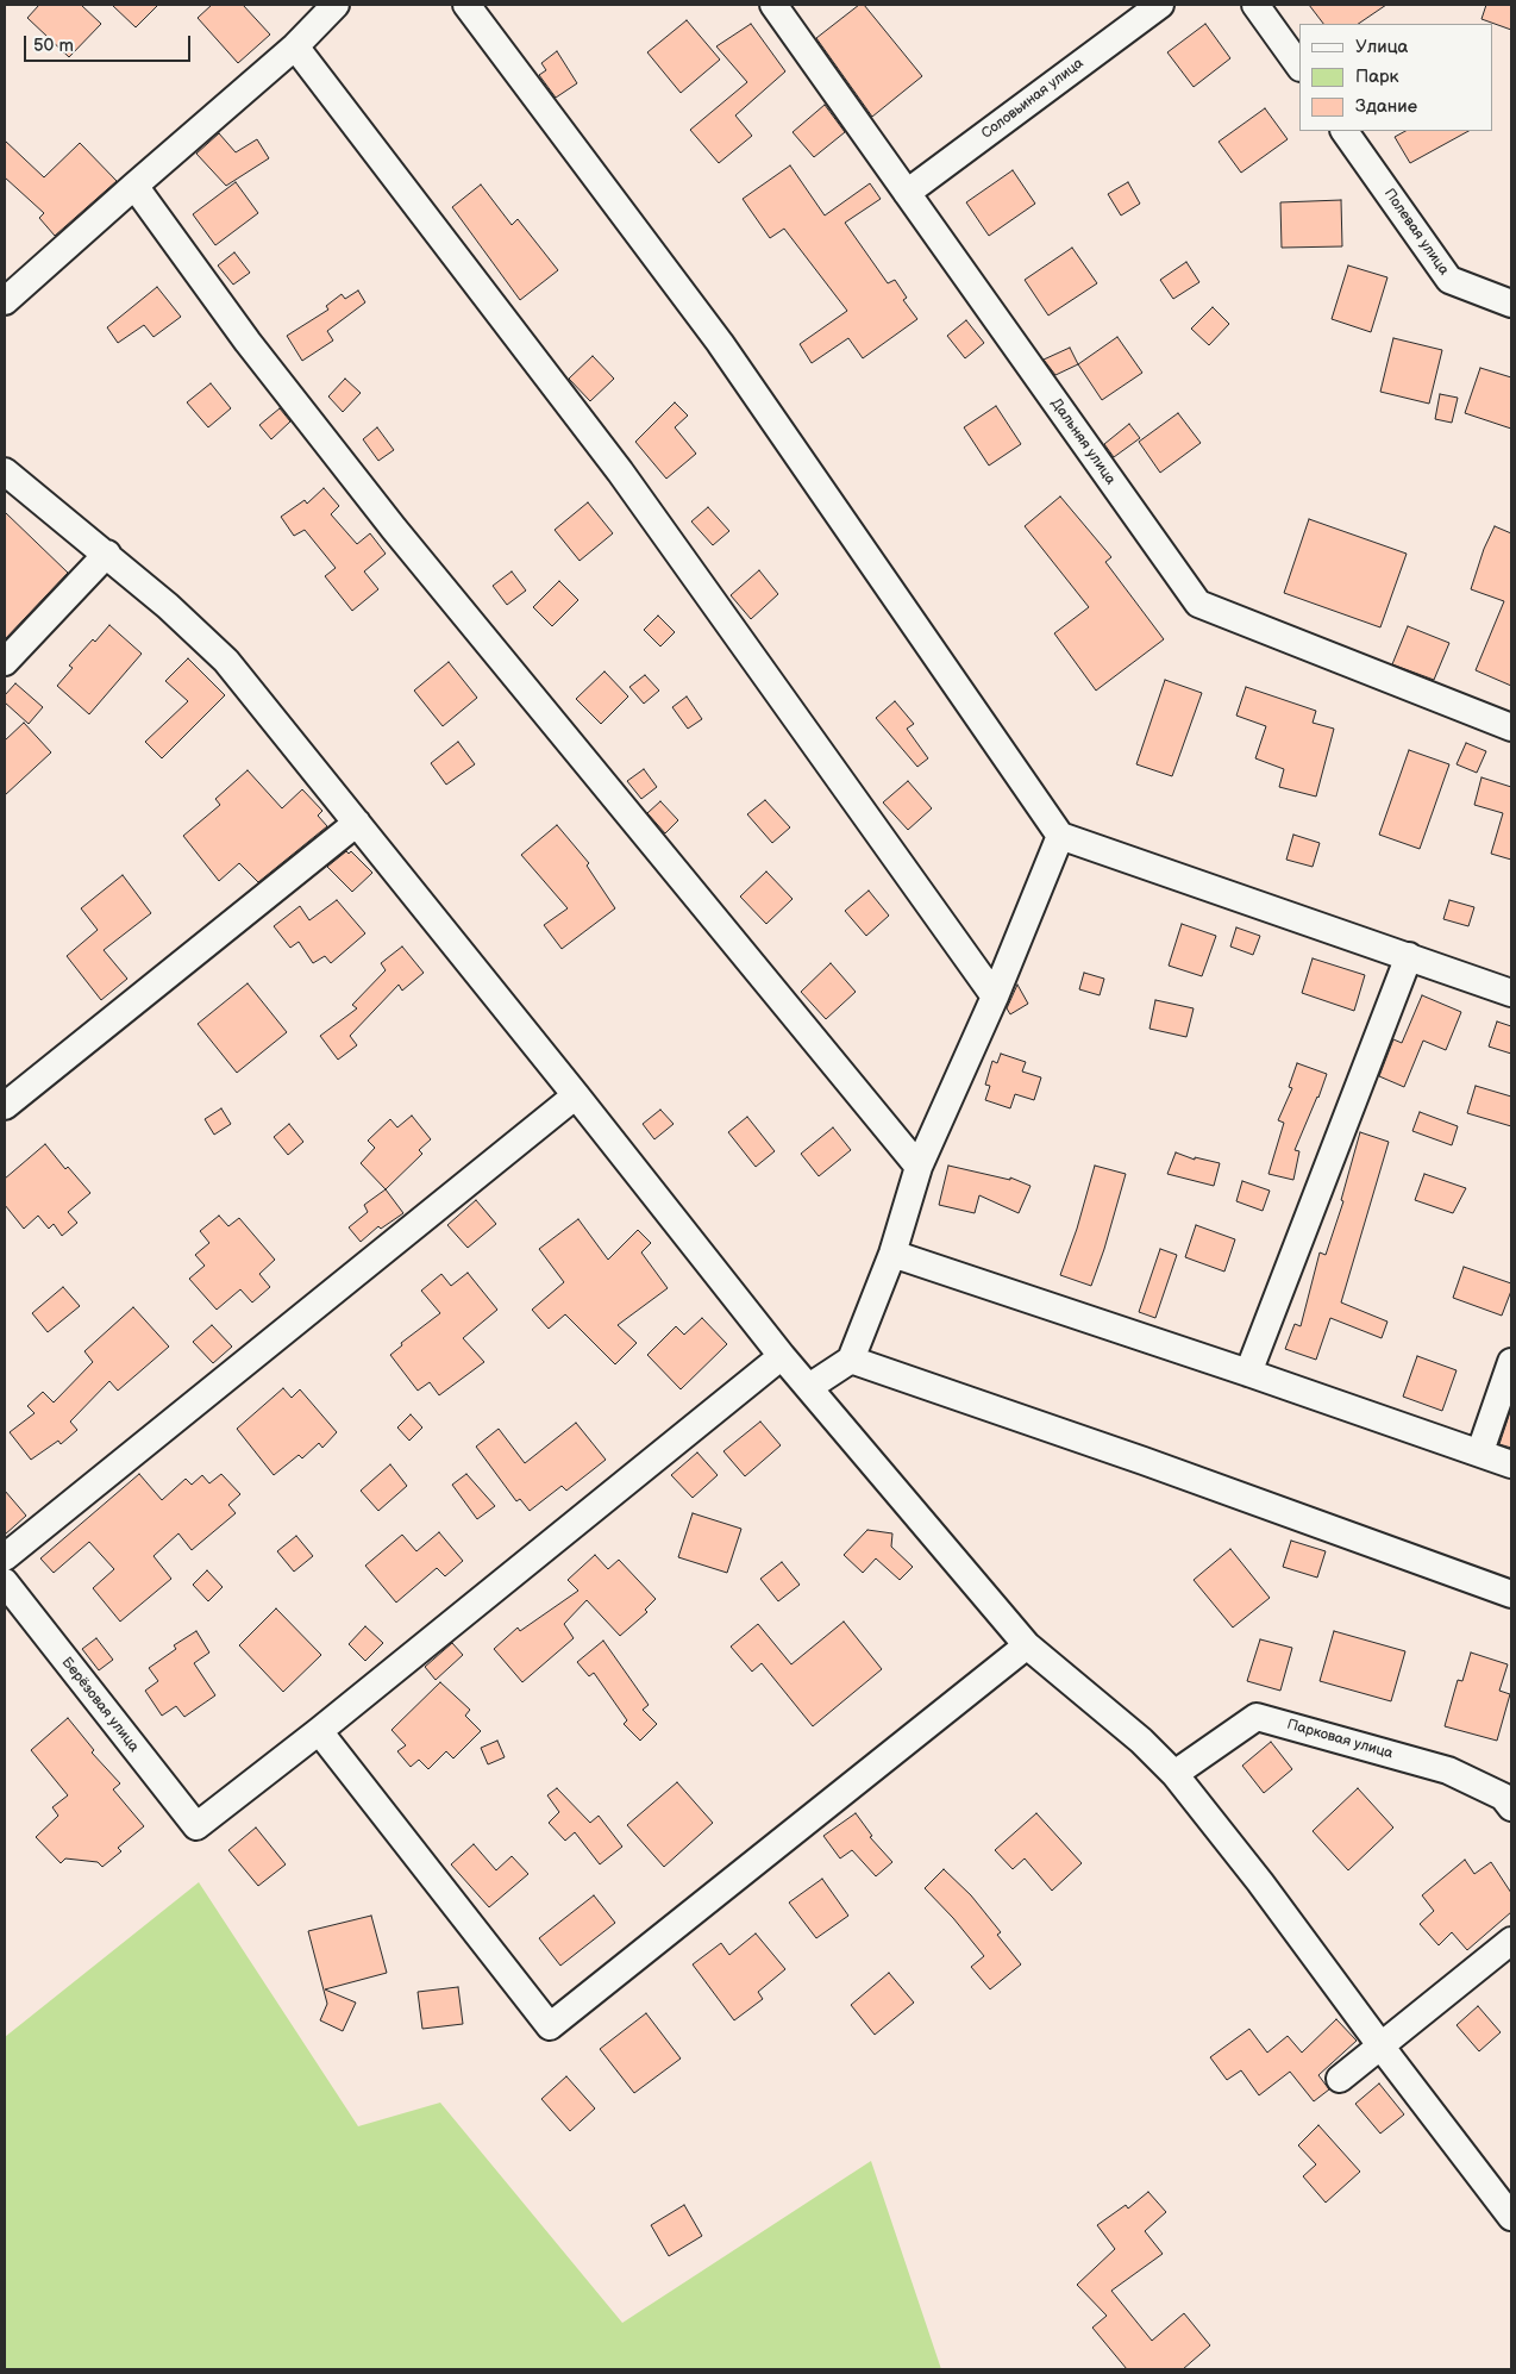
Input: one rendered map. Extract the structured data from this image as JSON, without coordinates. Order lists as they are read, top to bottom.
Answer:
{
  "streets": {
    "street": [
      "Соловьиная улица",
      "Полевая улица",
      "Дальняя улица",
      "Берёзовая улица",
      "Парковая улица"
    ]
  },
  "crossings": [
    ["Соловьиная улица", "Дальняя улица"]
  ],
  "legend": ["Улица", "Парк", "Здание"],
  "scale_bar": "50 m"
}
